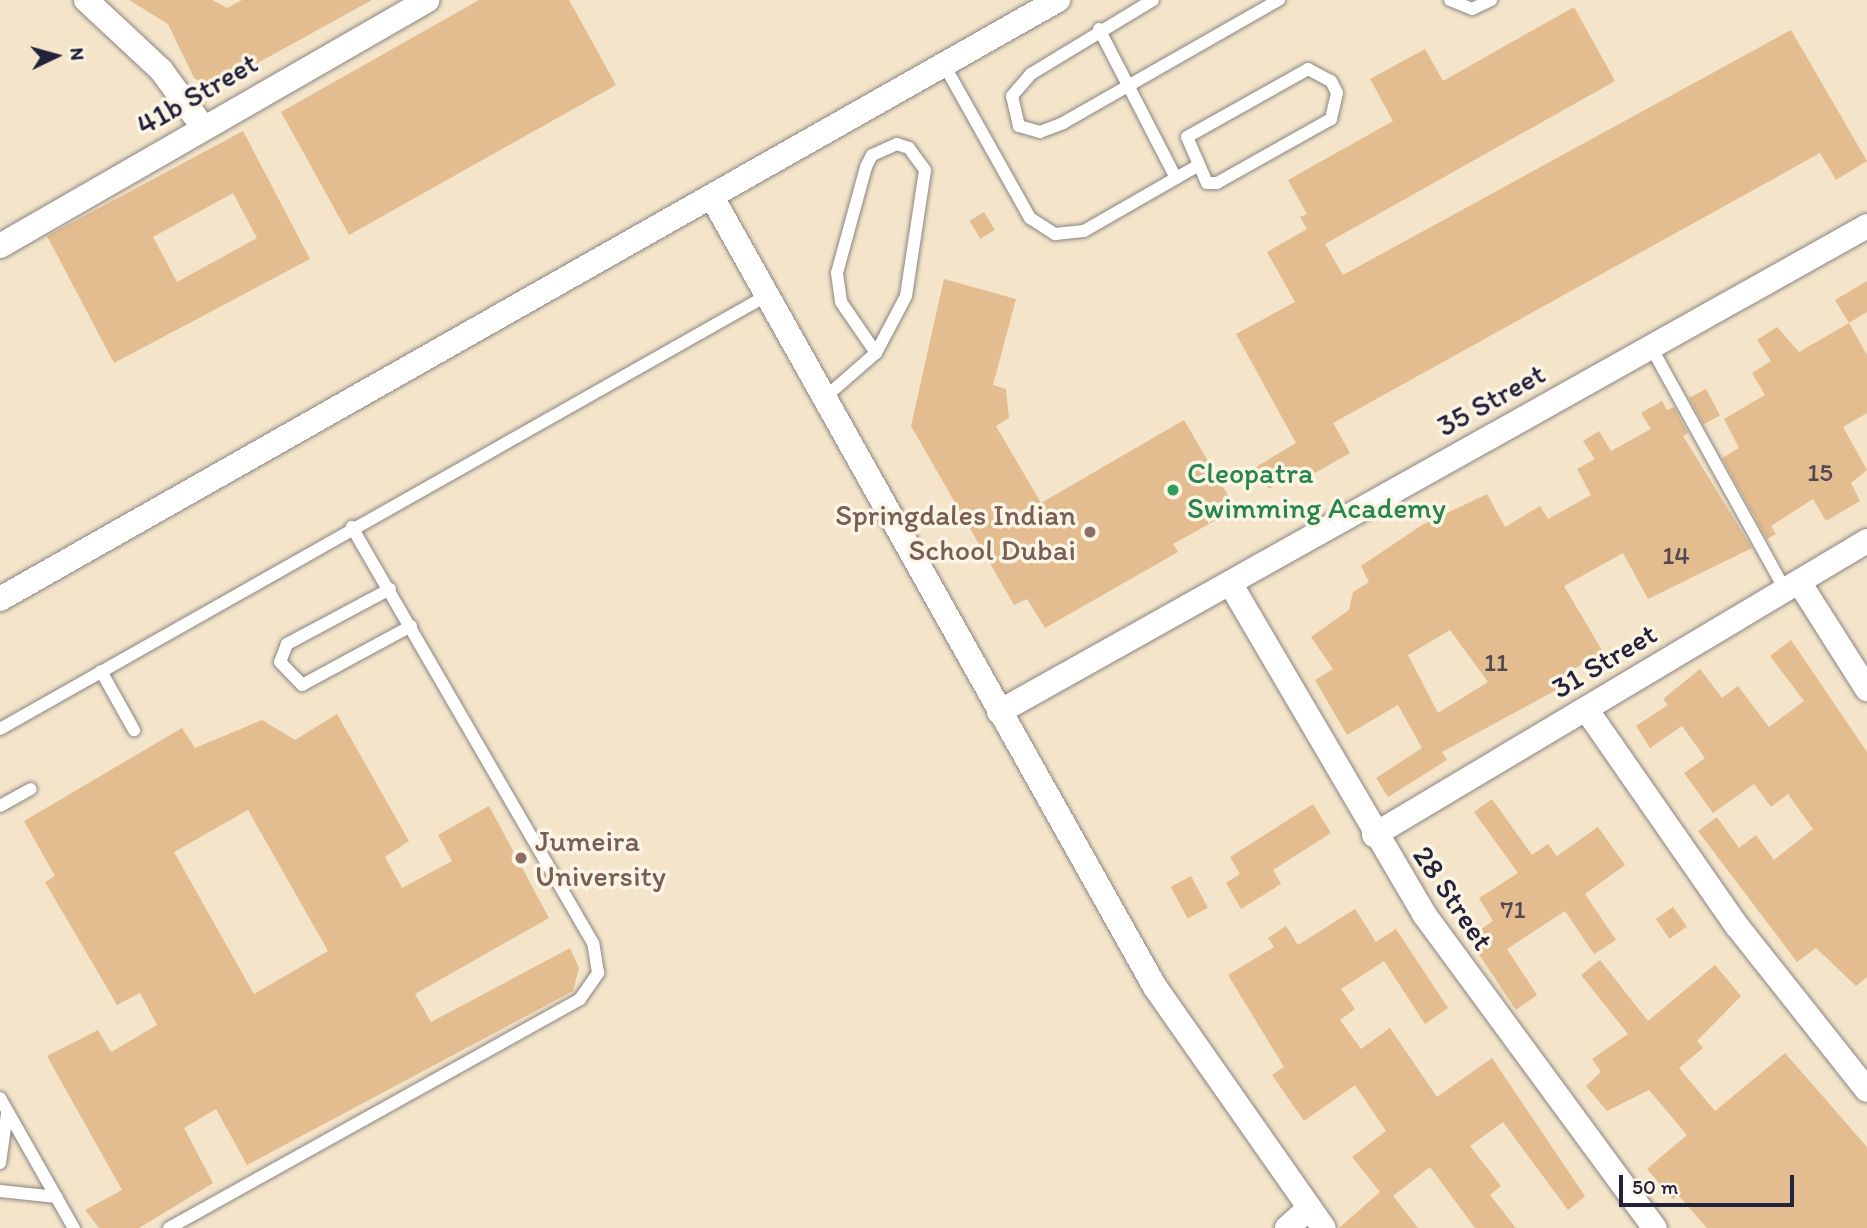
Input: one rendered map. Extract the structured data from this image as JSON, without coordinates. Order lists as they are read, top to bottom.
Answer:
{
  "streets": {
    "street": [
      "41b Street",
      "35 Street",
      "31 Street",
      "28 Street"
    ]
  },
  "crossings": [
    ["35 Street", "28 Street"],
    ["31 Street", "28 Street"]
  ],
  "places": ["Cleopatra Swimming Academy", "Springdales Indian School Dubai", "Jumeira University"],
  "house_numbers": [
    "15",
    "14",
    "11",
    "71"
  ],
  "scale_bar": "50 m",
  "north": "right"
}
